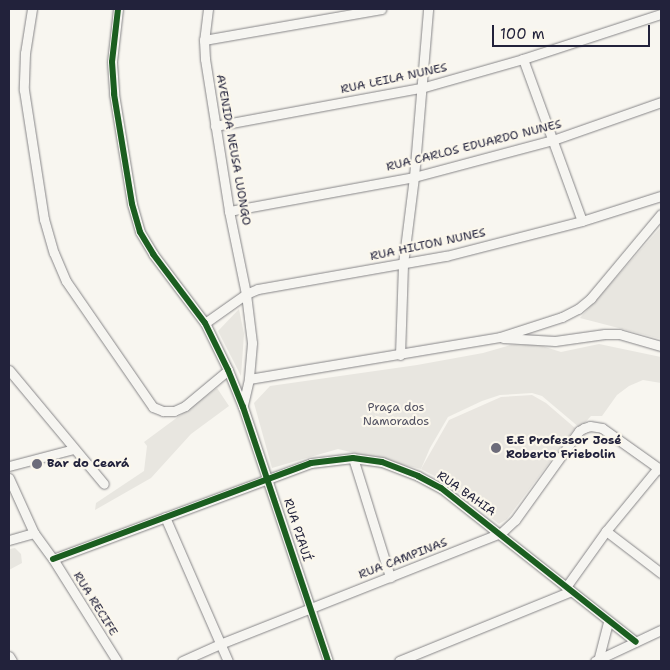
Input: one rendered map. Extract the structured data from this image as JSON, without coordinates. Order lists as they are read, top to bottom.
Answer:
{
  "streets": {
    "street": [
      "RUA LEILA NUNES",
      "RUA CARLOS EDUARDO NUNES",
      "AVENIDA NEUSA LUONGO",
      "RUA HILTON NUNES",
      "RUA BAHIA",
      "RUA PIAUÍ",
      "RUA CAMPINAS",
      "RUA RECIFE"
    ]
  },
  "crossings": [
    ["RUA LEILA NUNES", "AVENIDA NEUSA LUONGO"],
    ["RUA CARLOS EDUARDO NUNES", "AVENIDA NEUSA LUONGO"],
    ["AVENIDA NEUSA LUONGO", "RUA HILTON NUNES"],
    ["AVENIDA NEUSA LUONGO", "RUA PIAUÍ"],
    ["RUA HILTON NUNES", "RUA PIAUÍ"],
    ["RUA BAHIA", "RUA PIAUÍ"],
    ["RUA BAHIA", "RUA CAMPINAS"],
    ["RUA BAHIA", "RUA RECIFE"],
    ["RUA PIAUÍ", "RUA CAMPINAS"]
  ],
  "parks": ["Praça dos Namorados"],
  "places": ["E.E Professor José Roberto Friebolin", "Bar do Ceará"],
  "scale_bar": "100 m"
}
